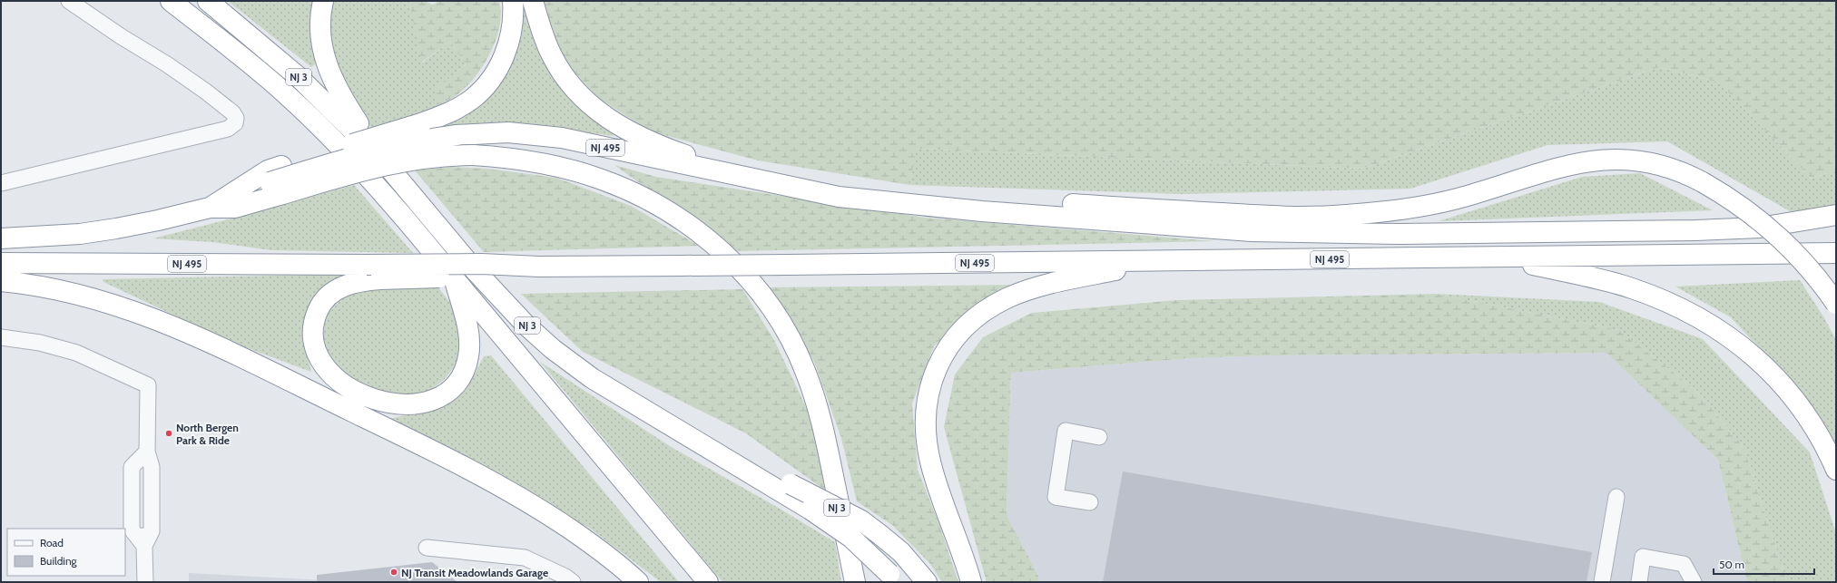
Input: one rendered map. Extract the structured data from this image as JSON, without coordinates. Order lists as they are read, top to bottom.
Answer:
{
  "streets": {
    "highway": ["NJ 3", "NJ 495"]
  },
  "places": ["North Bergen Park & Ride", "NJ Transit Meadowlands Garage"],
  "legend": ["Road", "Building"],
  "scale_bar": "50 m"
}
